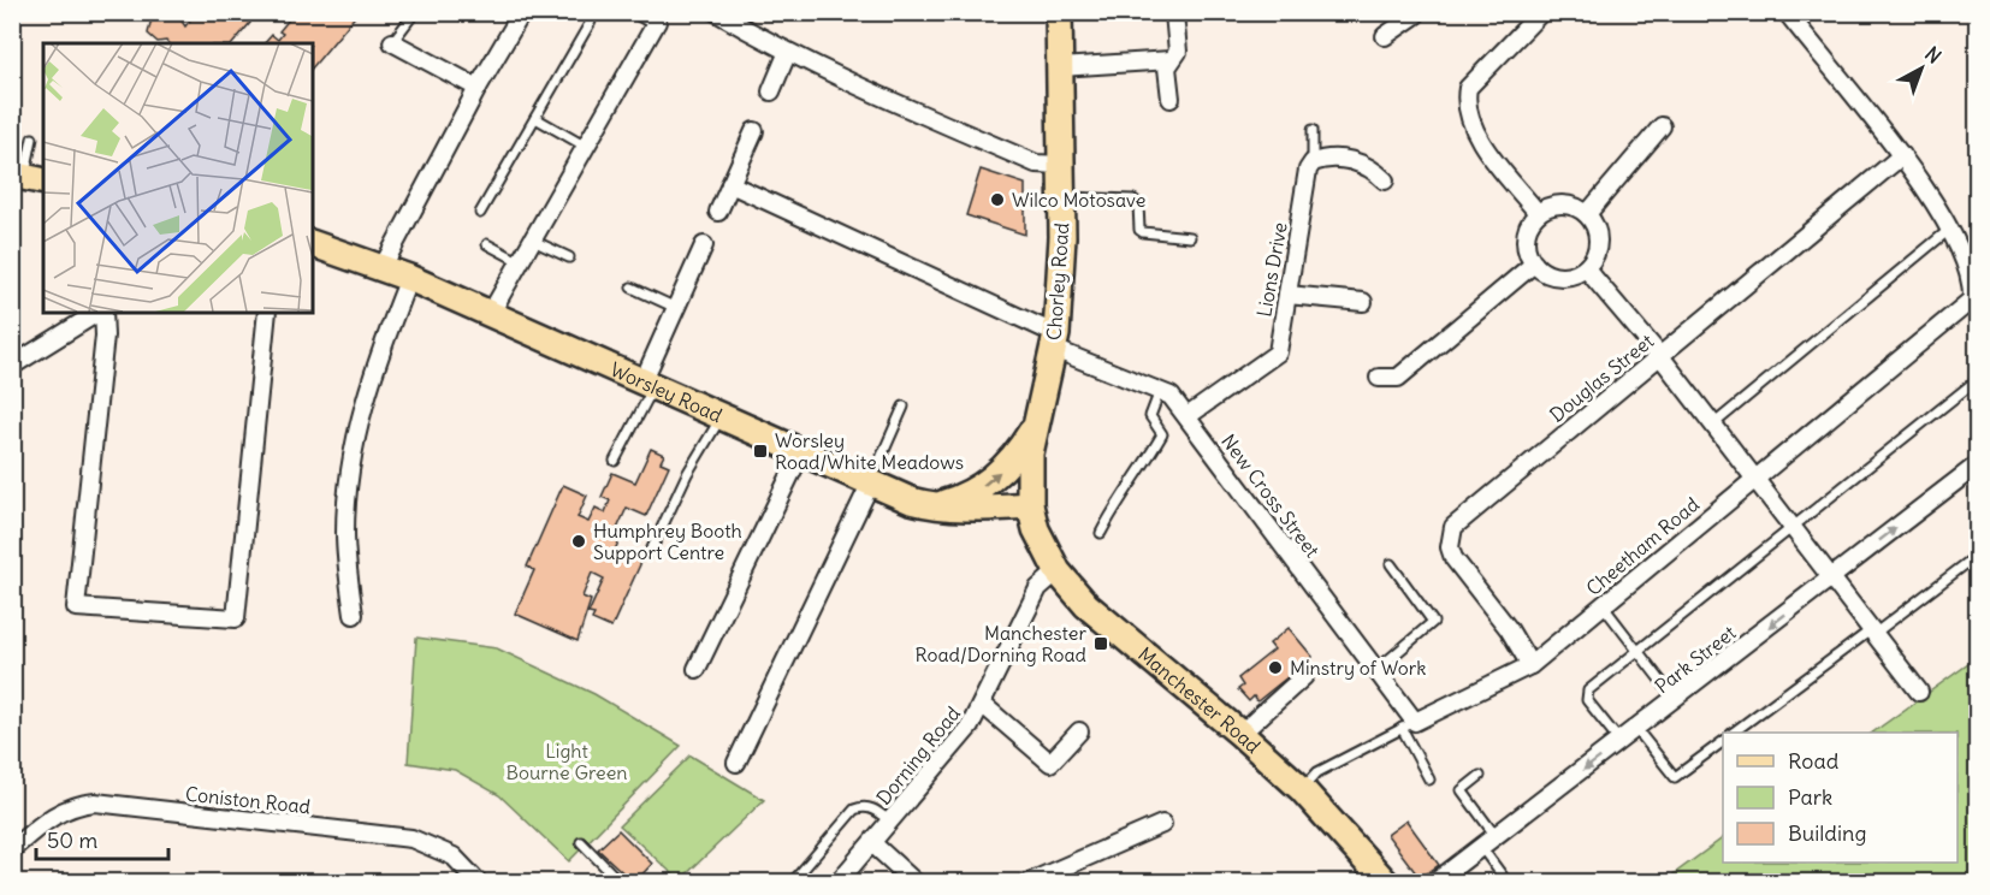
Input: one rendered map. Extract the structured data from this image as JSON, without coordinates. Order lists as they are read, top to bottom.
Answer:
{
  "streets": {
    "main road": ["Chorley Road", "Worsley Road", "Manchester Road"],
    "street": [
      "Lions Drive",
      "Douglas Street",
      "New Cross Street",
      "Cheetham Road",
      "Park Street",
      "Dorning Road",
      "Coniston Road"
    ]
  },
  "crossings": [
    ["Lions Drive", "New Cross Street"],
    ["Chorley Road", "Worsley Road"],
    ["Chorley Road", "New Cross Street"],
    ["Chorley Road", "Manchester Road"],
    ["Douglas Street", "Cheetham Road"],
    ["Worsley Road", "Manchester Road"],
    ["New Cross Street", "Cheetham Road"],
    ["Cheetham Road", "Manchester Road"],
    ["Manchester Road", "Dorning Road"]
  ],
  "parks": ["Light Bourne Green"],
  "places": {
    "other": ["Wilco Motosave", "Humphrey Booth Support Centre", "Minstry of Work"],
    "transit": ["Worsley Road/White Meadows", "Manchester Road/Dorning Road"]
  },
  "legend": ["Road", "Park", "Building"],
  "scale_bar": "50 m",
  "north": "top right"
}
